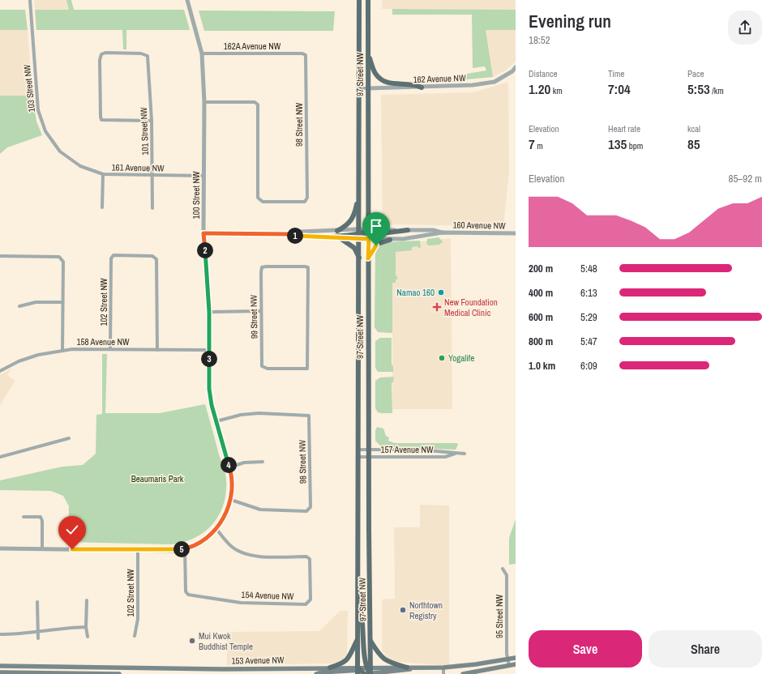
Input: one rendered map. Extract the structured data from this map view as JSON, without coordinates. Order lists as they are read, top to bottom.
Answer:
{
  "streets": {
    "main road": ["97 Street NW", "153 Avenue NW"],
    "street": [
      "162A Avenue NW",
      "162 Avenue NW",
      "103 Street NW",
      "98 Street NW",
      "101 Street NW",
      "161 Avenue NW",
      "100 Street NW",
      "160 Avenue NW",
      "102 Street NW",
      "99 Street NW",
      "158 Avenue NW",
      "157 Avenue NW",
      "154 Avenue NW",
      "95 Street NW"
    ]
  },
  "crossings": [
    ["162A Avenue NW", "98 Street NW"],
    ["162A Avenue NW", "100 Street NW"],
    ["97 Street NW", "162 Avenue NW"],
    ["97 Street NW", "160 Avenue NW"],
    ["97 Street NW", "157 Avenue NW"],
    ["97 Street NW", "153 Avenue NW"],
    ["103 Street NW", "161 Avenue NW"],
    ["98 Street NW", "100 Street NW"],
    ["101 Street NW", "161 Avenue NW"],
    ["161 Avenue NW", "100 Street NW"],
    ["100 Street NW", "160 Avenue NW"],
    ["100 Street NW", "102 Street NW"],
    ["100 Street NW", "158 Avenue NW"],
    ["100 Street NW", "154 Avenue NW"],
    ["102 Street NW", "158 Avenue NW"],
    ["95 Street NW", "153 Avenue NW"]
  ],
  "parks": ["Beaumaris Park"],
  "places": {
    "other": [
      "Namao 160",
      "Yogalife",
      "Northtown Registry",
      "Mui Kwok Buddhist Temple"
    ],
    "health": ["New Foundation Medical Clinic"]
  },
  "page": {
    "heading": ["Evening run", "18:52"],
    "stats": [
      ["Distance", "1.20 km"],
      ["Time", "7:04"],
      ["Pace", "5:53 /km"],
      ["Elevation", "7 m"],
      ["Heart rate", "135 bpm"],
      ["kcal", "85"]
    ],
    "chart": ["Elevation", "85–92 m"],
    "pins": [
      "1",
      "2",
      "3",
      "4",
      "5"
    ],
    "list": [
      {
        "name": "200 m",
        "note": "5:48"
      },
      {
        "name": "400 m",
        "note": "6:13"
      },
      {
        "name": "600 m",
        "note": "5:29"
      },
      {
        "name": "800 m",
        "note": "5:47"
      },
      {
        "name": "1.0 km",
        "note": "6:09"
      }
    ],
    "buttons": ["Save", "Share"]
  }
}
